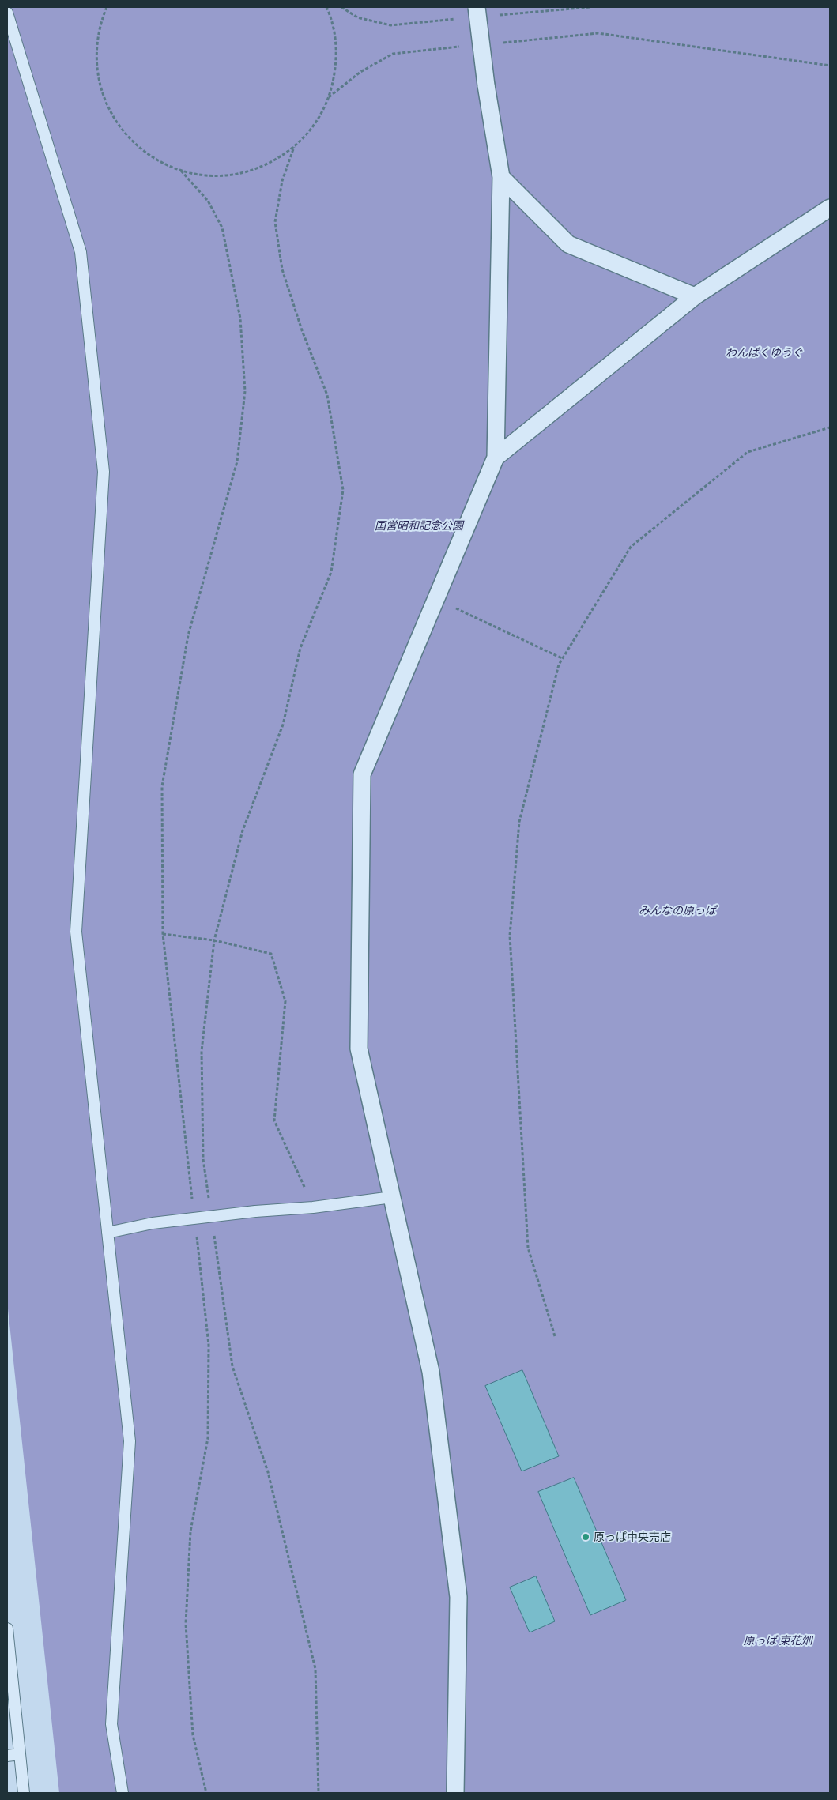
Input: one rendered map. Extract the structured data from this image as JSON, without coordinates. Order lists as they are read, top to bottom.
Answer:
{
  "parks": [
    "わんぱくゆうぐ",
    "国営昭和記念公園",
    "みんなの原っぱ",
    "原っぱ 東花畑"
  ],
  "places": ["原っぱ中央売店"]
}
